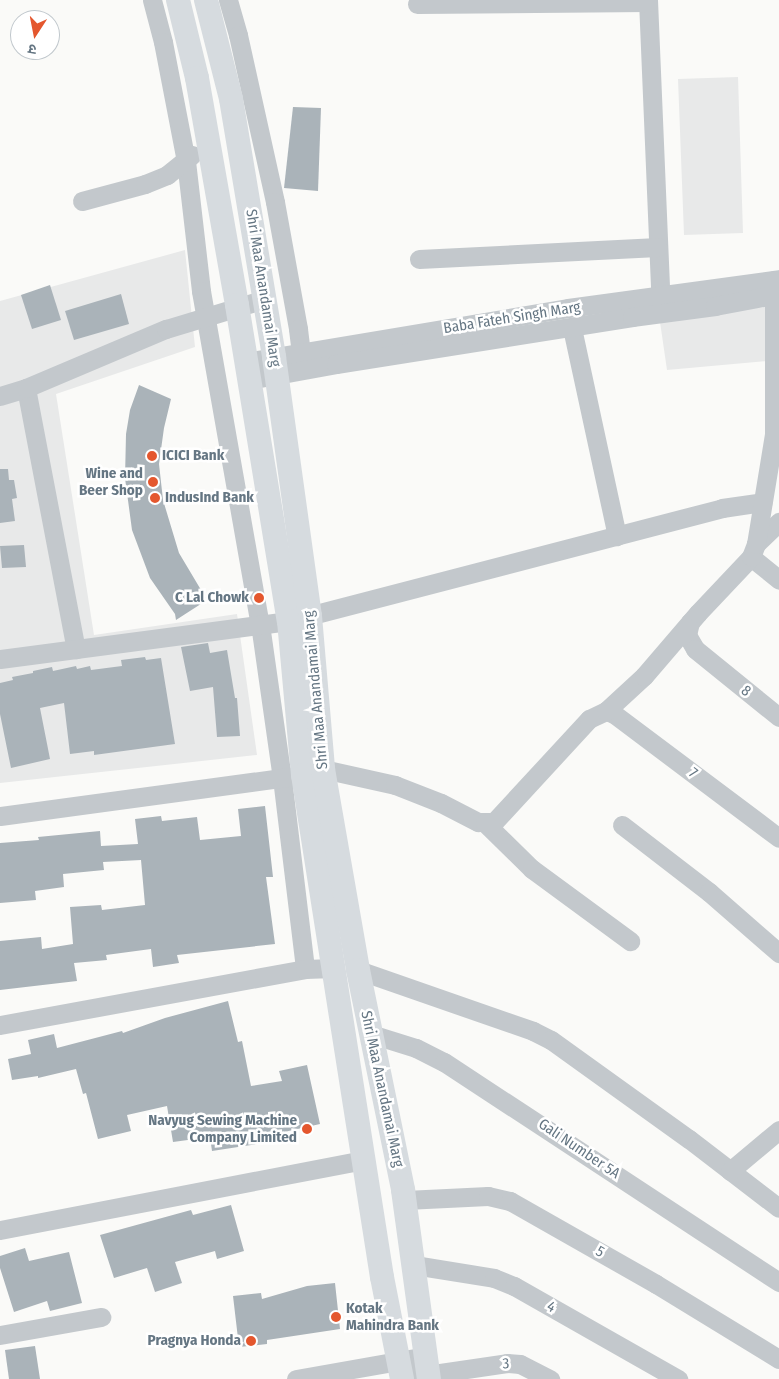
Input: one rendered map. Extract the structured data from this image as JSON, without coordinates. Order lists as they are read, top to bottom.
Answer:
{
  "streets": {
    "main road": ["Shri Maa Anandamai Marg"],
    "street": [
      "Baba Fateh Singh Marg",
      "8",
      "7",
      "Gali Number 5A",
      "5",
      "4",
      "3"
    ]
  },
  "crossings": [
    ["Shri Maa Anandamai Marg", "Baba Fateh Singh Marg"],
    ["Shri Maa Anandamai Marg", "Gali Number 5A"],
    ["Shri Maa Anandamai Marg", "5"],
    ["Shri Maa Anandamai Marg", "4"],
    ["Shri Maa Anandamai Marg", "3"]
  ],
  "places": [
    "ICICI Bank",
    "Wine and Beer Shop",
    "IndusInd Bank",
    "C Lal Chowk",
    "Navyug Sewing Machine Company Limited",
    "Kotak Mahindra Bank",
    "Pragnya Honda"
  ],
  "north": "bottom"
}
